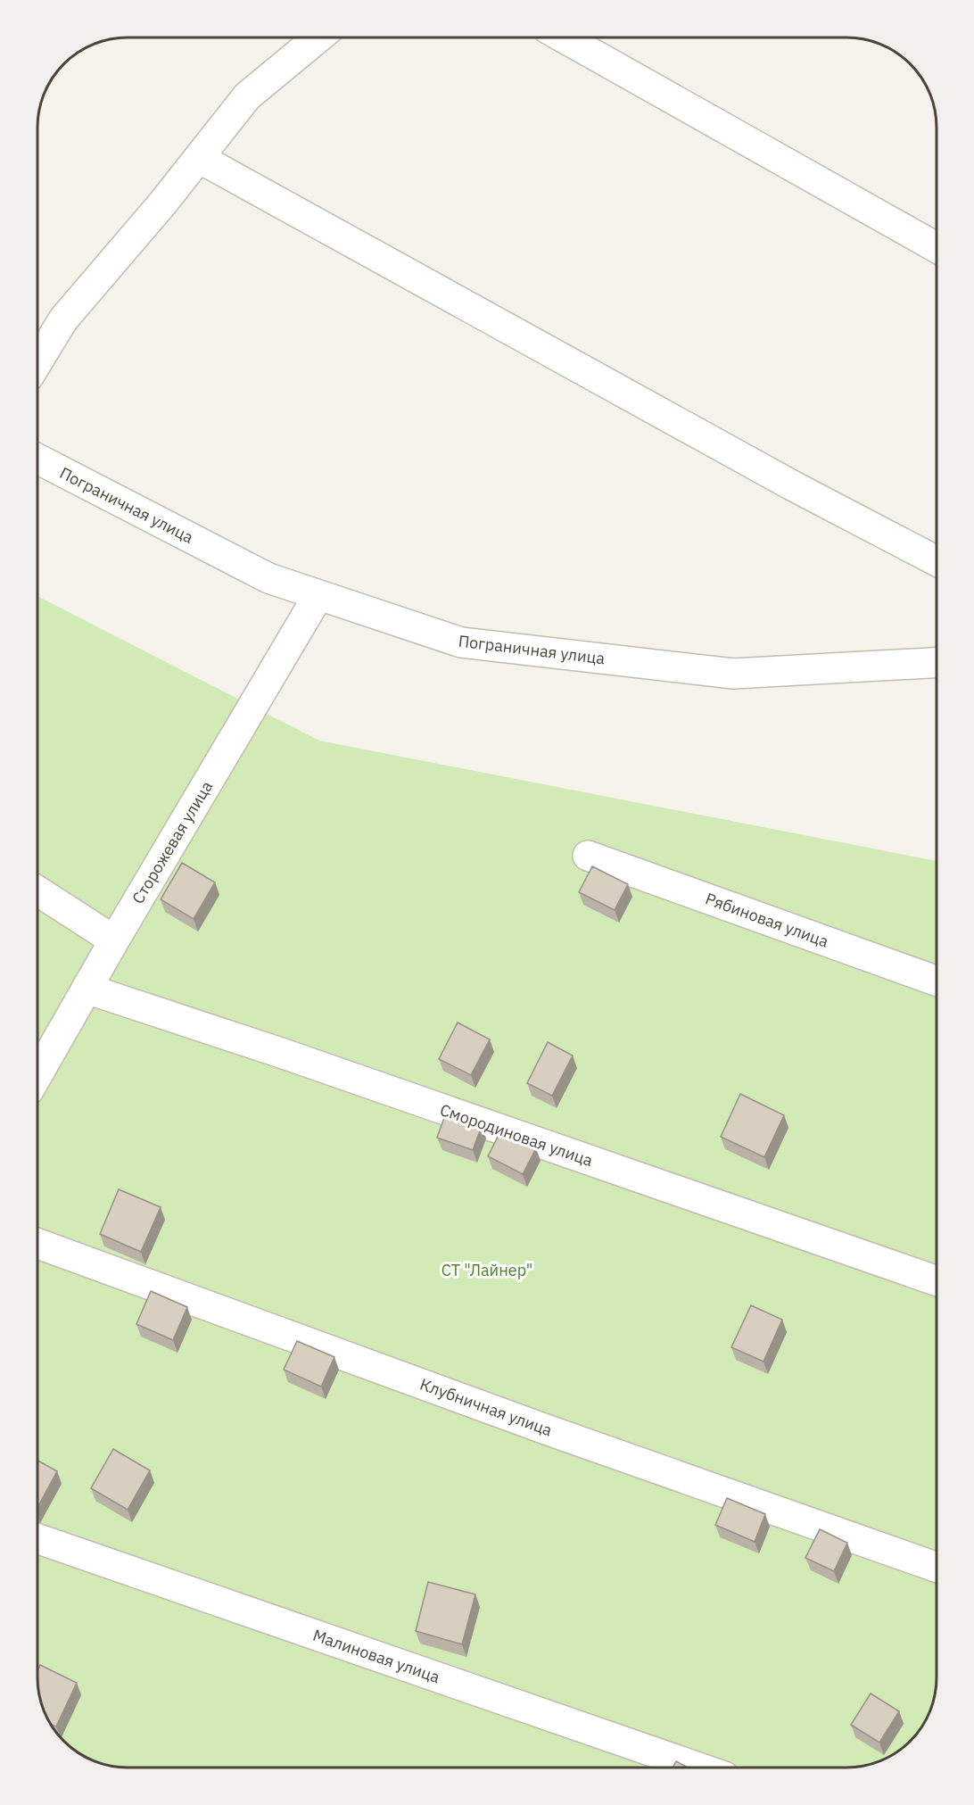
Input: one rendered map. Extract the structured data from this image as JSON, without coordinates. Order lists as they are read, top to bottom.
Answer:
{
  "streets": {
    "street": [
      "Пограничная улица",
      "Сторожевая улица",
      "Рябиновая улица",
      "Смородиновая улица",
      "Клубничная улица",
      "Малиновая улица"
    ]
  },
  "crossings": [
    ["Пограничная улица", "Сторожевая улица"],
    ["Сторожевая улица", "Смородиновая улица"]
  ],
  "parks": ["СТ \"Лайнер\""]
}
